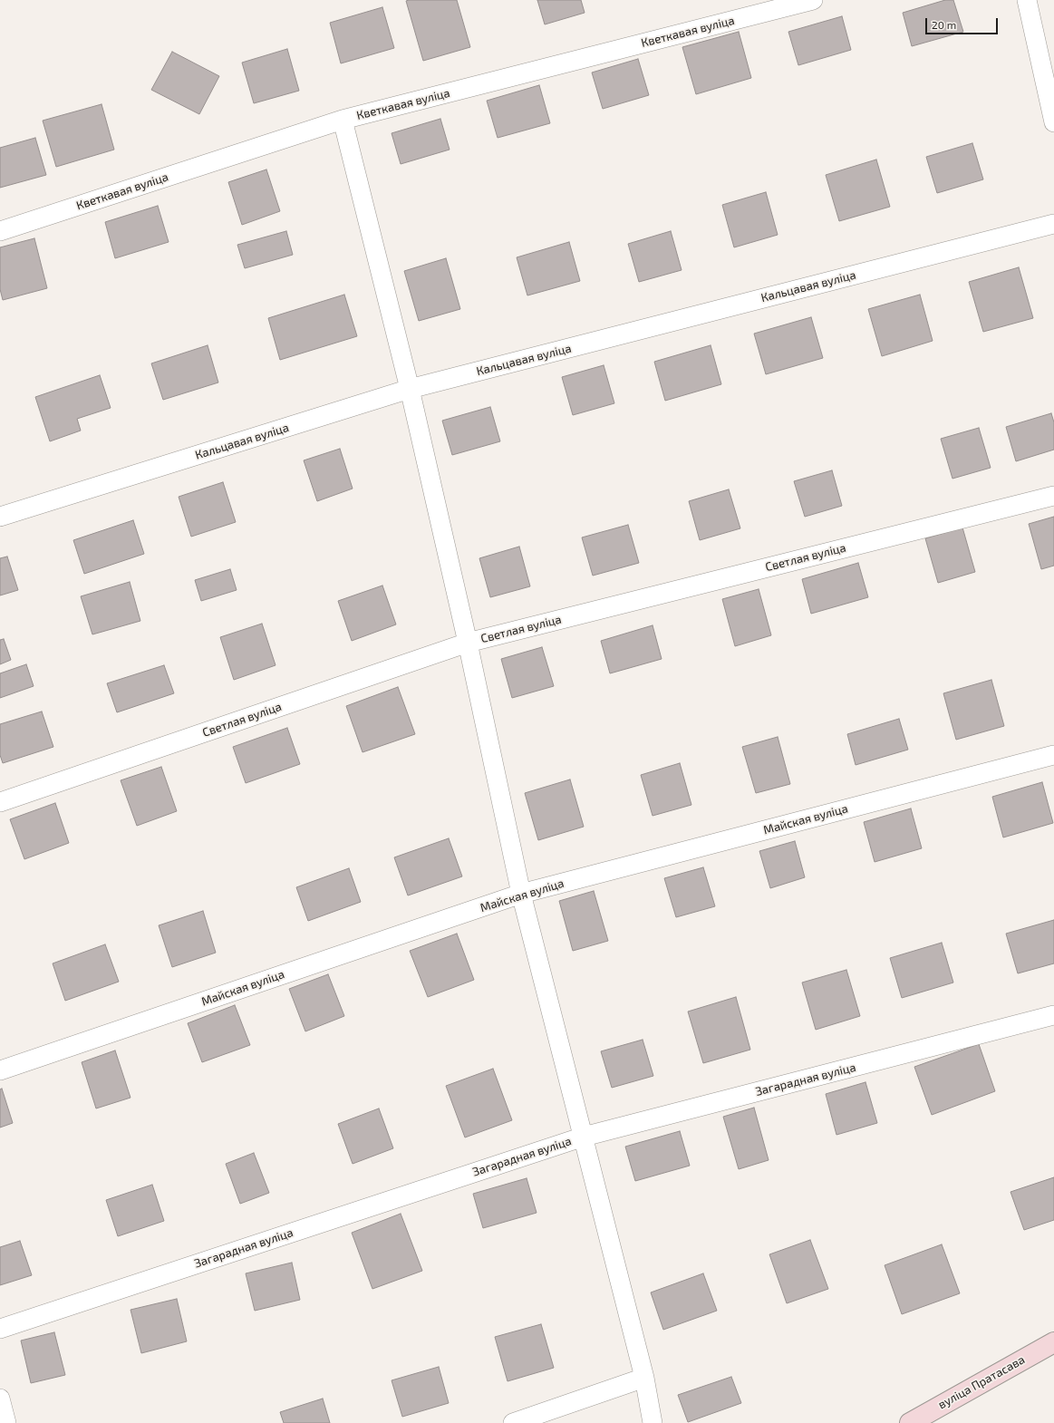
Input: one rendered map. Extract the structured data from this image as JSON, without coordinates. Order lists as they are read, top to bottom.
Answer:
{
  "streets": {
    "main road": ["вуліца Пратасава"],
    "street": [
      "Кветкавая вуліца",
      "Кальцавая вуліца",
      "Светлая вуліца",
      "Майская вуліца",
      "Загарадная вуліца"
    ]
  },
  "scale_bar": "20 m"
}
